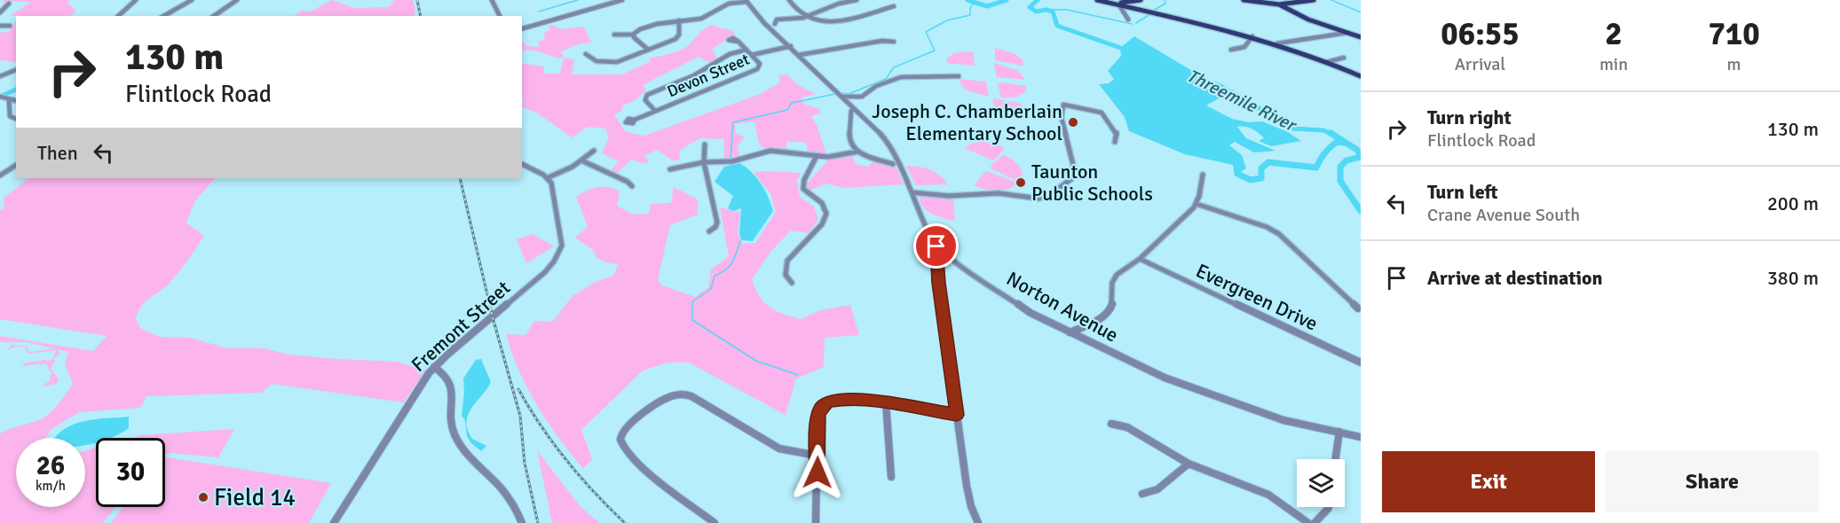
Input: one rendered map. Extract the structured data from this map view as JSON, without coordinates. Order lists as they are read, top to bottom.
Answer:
{
  "streets": {
    "street": [
      "Devon Street",
      "Evergreen Drive",
      "Norton Avenue",
      "Fremont Street"
    ]
  },
  "water": ["Threemile River"],
  "places": ["Joseph C. Chamberlain Elementary School", "Taunton Public Schools", "Field 14"],
  "page": {
    "eta": [
      "06:55",
      "Arrival",
      "2",
      "min",
      "710",
      "m"
    ],
    "turn": ["130 m", "Flintlock Road"],
    "list": [
      {
        "name": "Turn right",
        "note": "Flintlock Road",
        "value": "130 m"
      },
      {
        "name": "Turn left",
        "note": "Crane Avenue South",
        "value": "200 m"
      },
      {
        "name": "Arrive at destination",
        "value": "380 m"
      }
    ],
    "then": "Then",
    "speed": "26 km/h",
    "limit": "30",
    "buttons": ["Exit", "Share"]
  }
}
